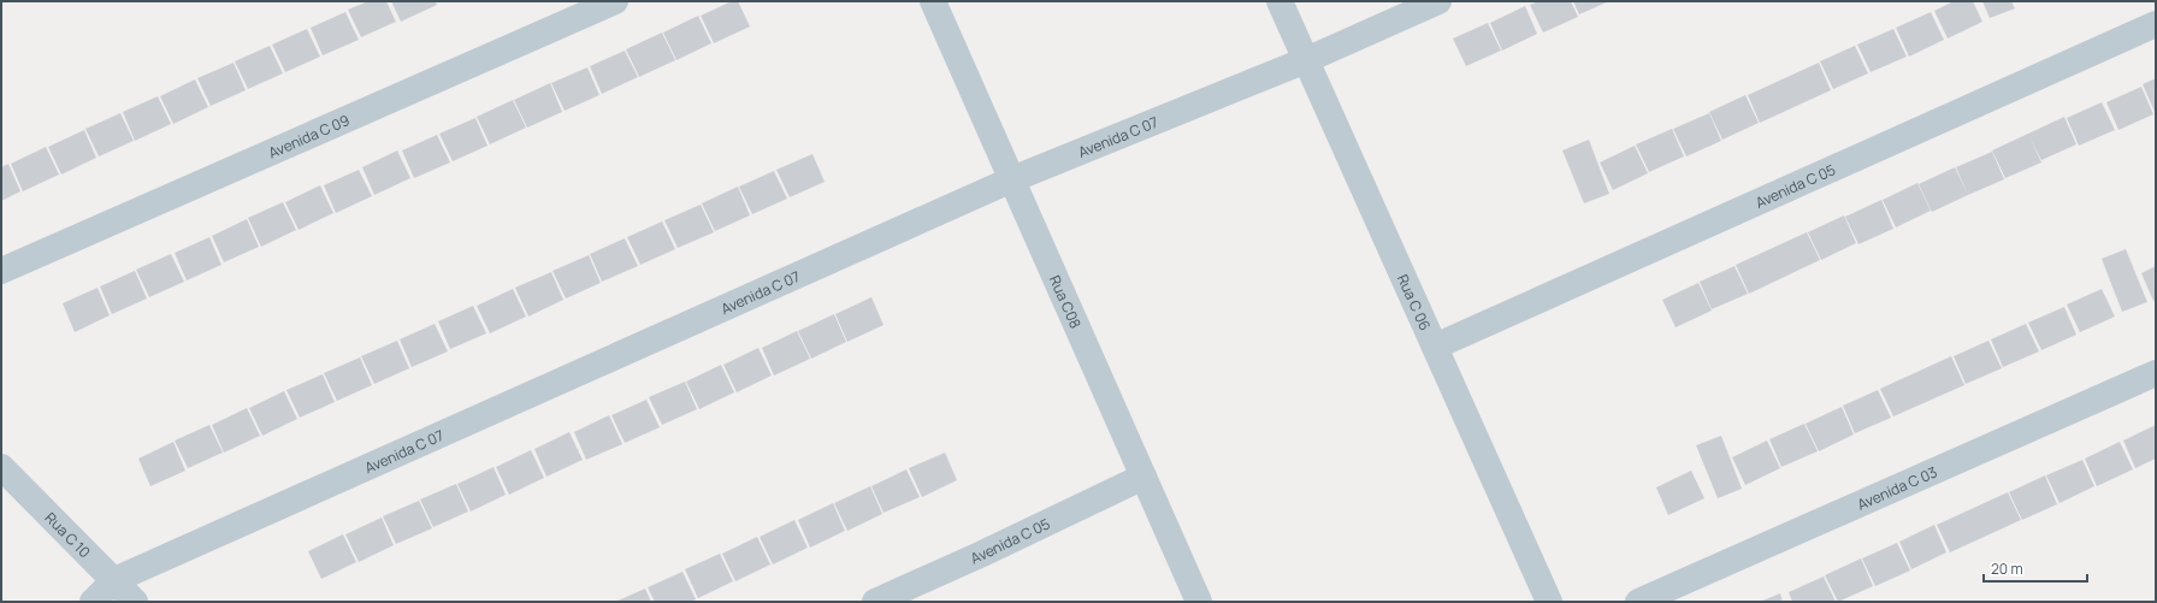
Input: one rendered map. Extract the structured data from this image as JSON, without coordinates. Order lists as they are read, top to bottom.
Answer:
{
  "streets": {
    "street": [
      "Avenida C 09",
      "Avenida C 07",
      "Avenida C 05",
      "Rua C08",
      "Rua C 06",
      "Avenida C 03",
      "Rua C 10"
    ]
  },
  "crossings": [
    ["Avenida C 07", "Rua C08"],
    ["Avenida C 07", "Rua C 06"],
    ["Avenida C 07", "Rua C 10"],
    ["Avenida C 05", "Rua C08"],
    ["Avenida C 05", "Rua C 06"]
  ],
  "scale_bar": "20 m"
}
